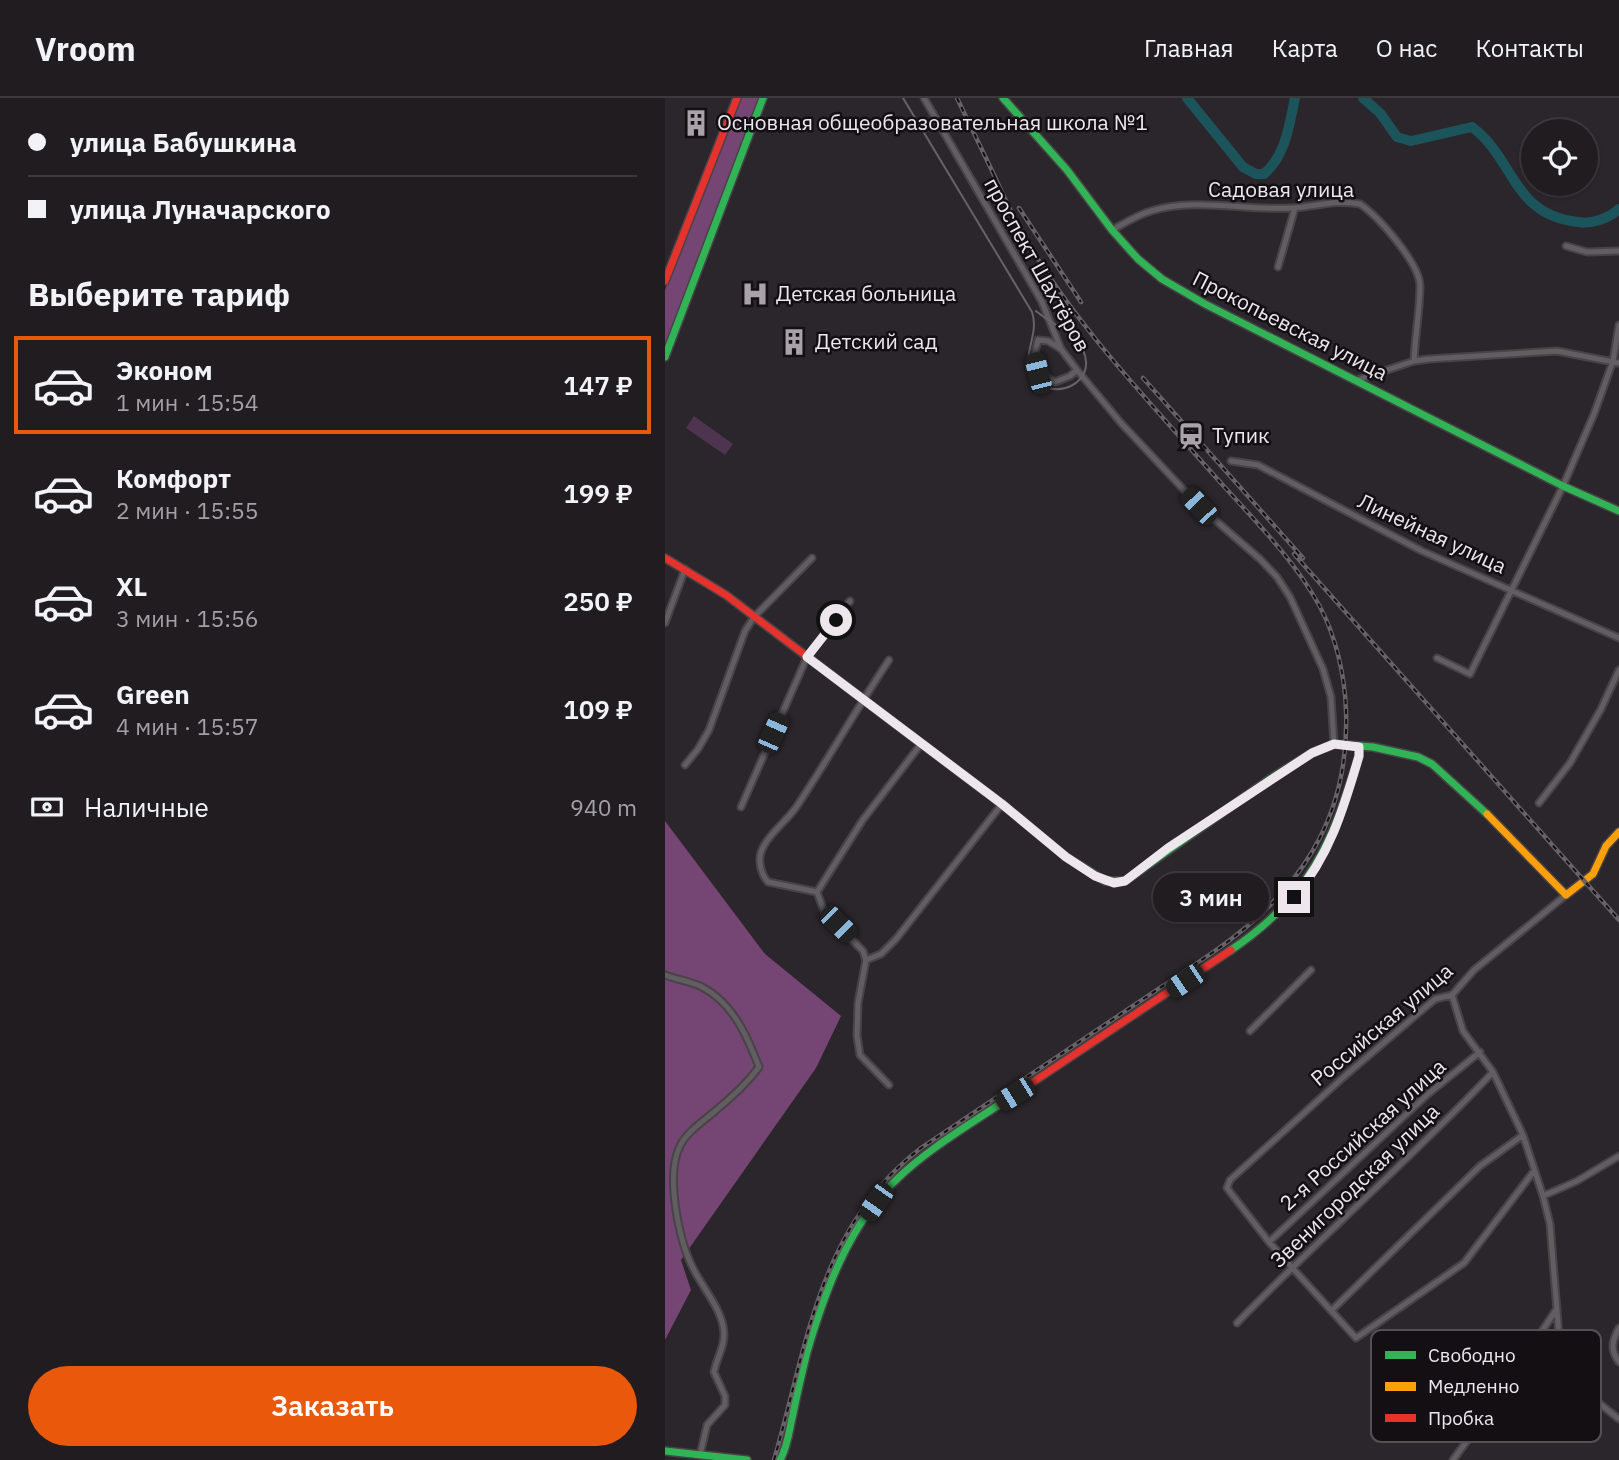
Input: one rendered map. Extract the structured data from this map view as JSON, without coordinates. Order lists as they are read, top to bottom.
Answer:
{
  "streets": {
    "main road": ["Прокопьевская улица", "Российская улица"],
    "street": [
      "Садовая улица",
      "проспект Шахтёров",
      "Линейная улица",
      "2-я Российская улица",
      "Звенигородская улица"
    ]
  },
  "crossings": [
    ["Садовая улица", "Прокопьевская улица"],
    ["Российская улица", "2-я Российская улица"]
  ],
  "places": {
    "building": ["Основная общеобразовательная школа №1", "Детский сад"],
    "hospital": ["Детская больница"],
    "station": ["Тупик"]
  },
  "legend": ["Свободно", "Медленно", "Пробка"],
  "page": {
    "header": "Vroom",
    "nav": [
      "Главная",
      "Карта",
      "О нас",
      "Контакты"
    ],
    "banner": ["улица Бабушкина", "улица Луначарского"],
    "heading": "Выберите тариф",
    "list": [
      {
        "name": "Эконом",
        "note": "1 мин · 15:54",
        "value": "147 ₽"
      },
      {
        "name": "Комфорт",
        "note": "2 мин · 15:55",
        "value": "199 ₽"
      },
      {
        "name": "XL",
        "note": "3 мин · 15:56",
        "value": "250 ₽"
      },
      {
        "name": "Green",
        "note": "4 мин · 15:57",
        "value": "109 ₽"
      }
    ],
    "pay": ["Наличные", "940 m"],
    "bubble": "3 мин",
    "buttons": "Заказать"
  }
}
